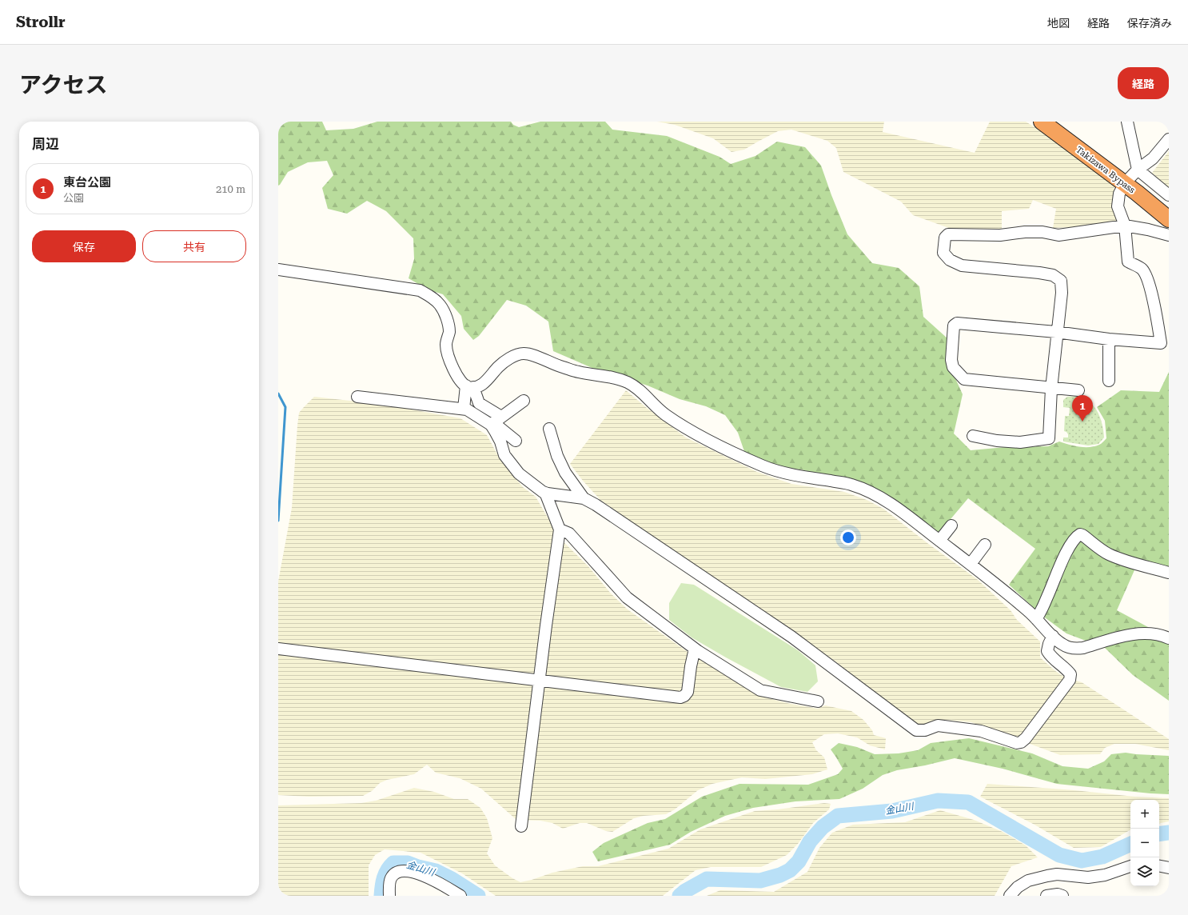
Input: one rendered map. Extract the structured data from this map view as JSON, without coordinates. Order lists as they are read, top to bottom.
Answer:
{
  "streets": {
    "highway": ["Takizawa Bypass"]
  },
  "water": ["金山川"],
  "page": {
    "header": "Strollr",
    "nav": ["地図", "経路", "保存済み"],
    "title": "アクセス",
    "buttons": [
      "経路",
      ["保存", "共有"]
    ],
    "heading": "周辺",
    "list": [
      {
        "mark": "1",
        "name": "東台公園",
        "note": "公園",
        "value": "210 m"
      }
    ],
    "pins": "1",
    "map_buttons": ["+", "−"]
  }
}
